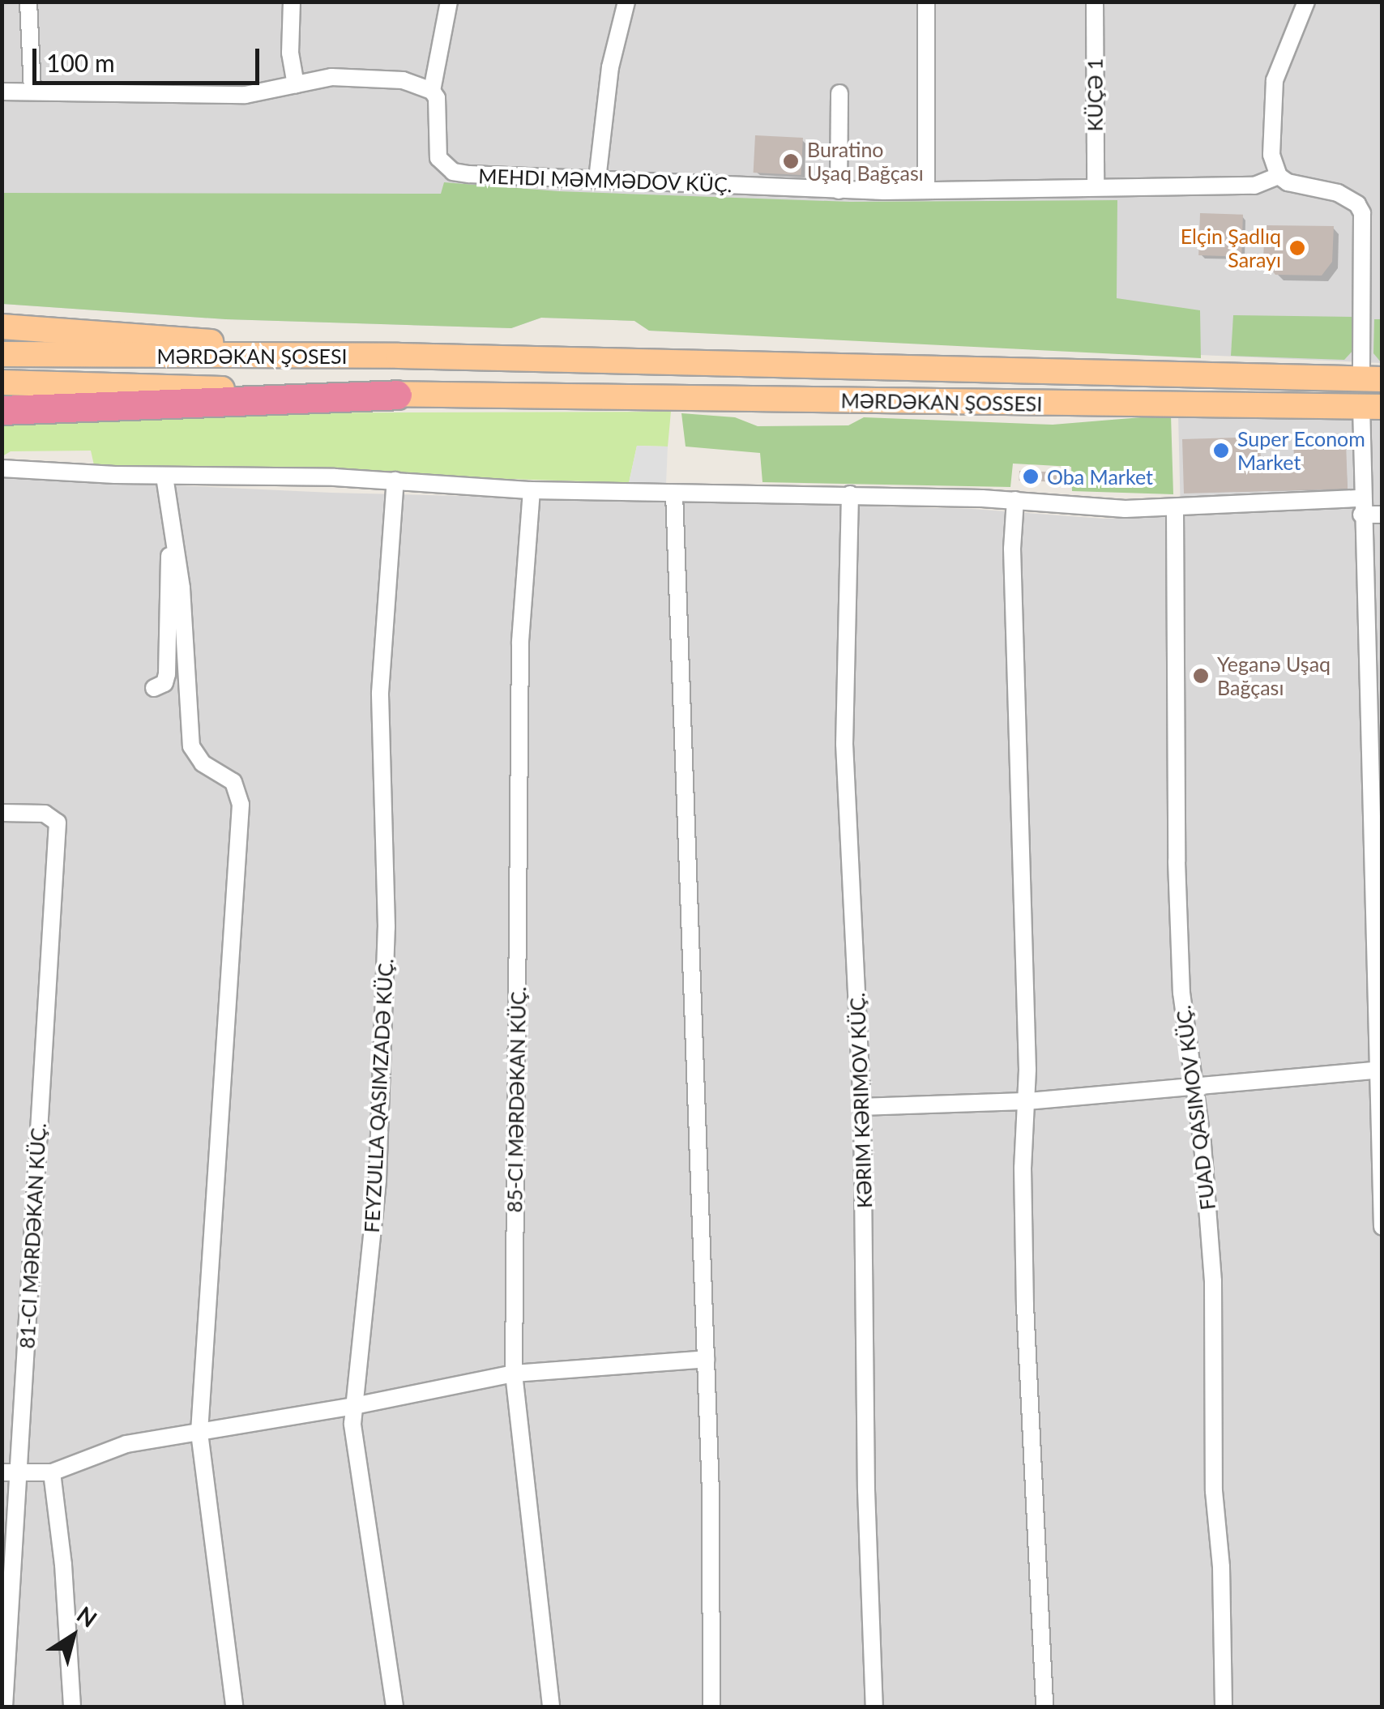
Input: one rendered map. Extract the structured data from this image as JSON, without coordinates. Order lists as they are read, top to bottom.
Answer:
{
  "streets": {
    "main road": ["MƏRDƏKAN ŞOSESI", "MƏRDƏKAN ŞOSSESI"],
    "street": [
      "KÜÇƏ 1",
      "MEHDI MƏMMƏDOV KÜÇ.",
      "85-CI MƏRDƏKAN KÜÇ.",
      "KƏRIM KƏRIMOV KÜÇ.",
      "81-CI MƏRDƏKAN KÜÇ."
    ]
  },
  "crossings": [
    ["KÜÇƏ 1", "MEHDI MƏMMƏDOV KÜÇ."],
    ["MƏRDƏKAN ŞOSESI", "MƏRDƏKAN ŞOSSESI"]
  ],
  "places": [
    "Buratino Uşaq Bağçası",
    "Elçin Şadlıq Sarayı",
    "Super Econom Market",
    "Oba Market",
    "Yeganə Uşaq Bağçası"
  ],
  "scale_bar": "100 m",
  "north": "top right"
}
